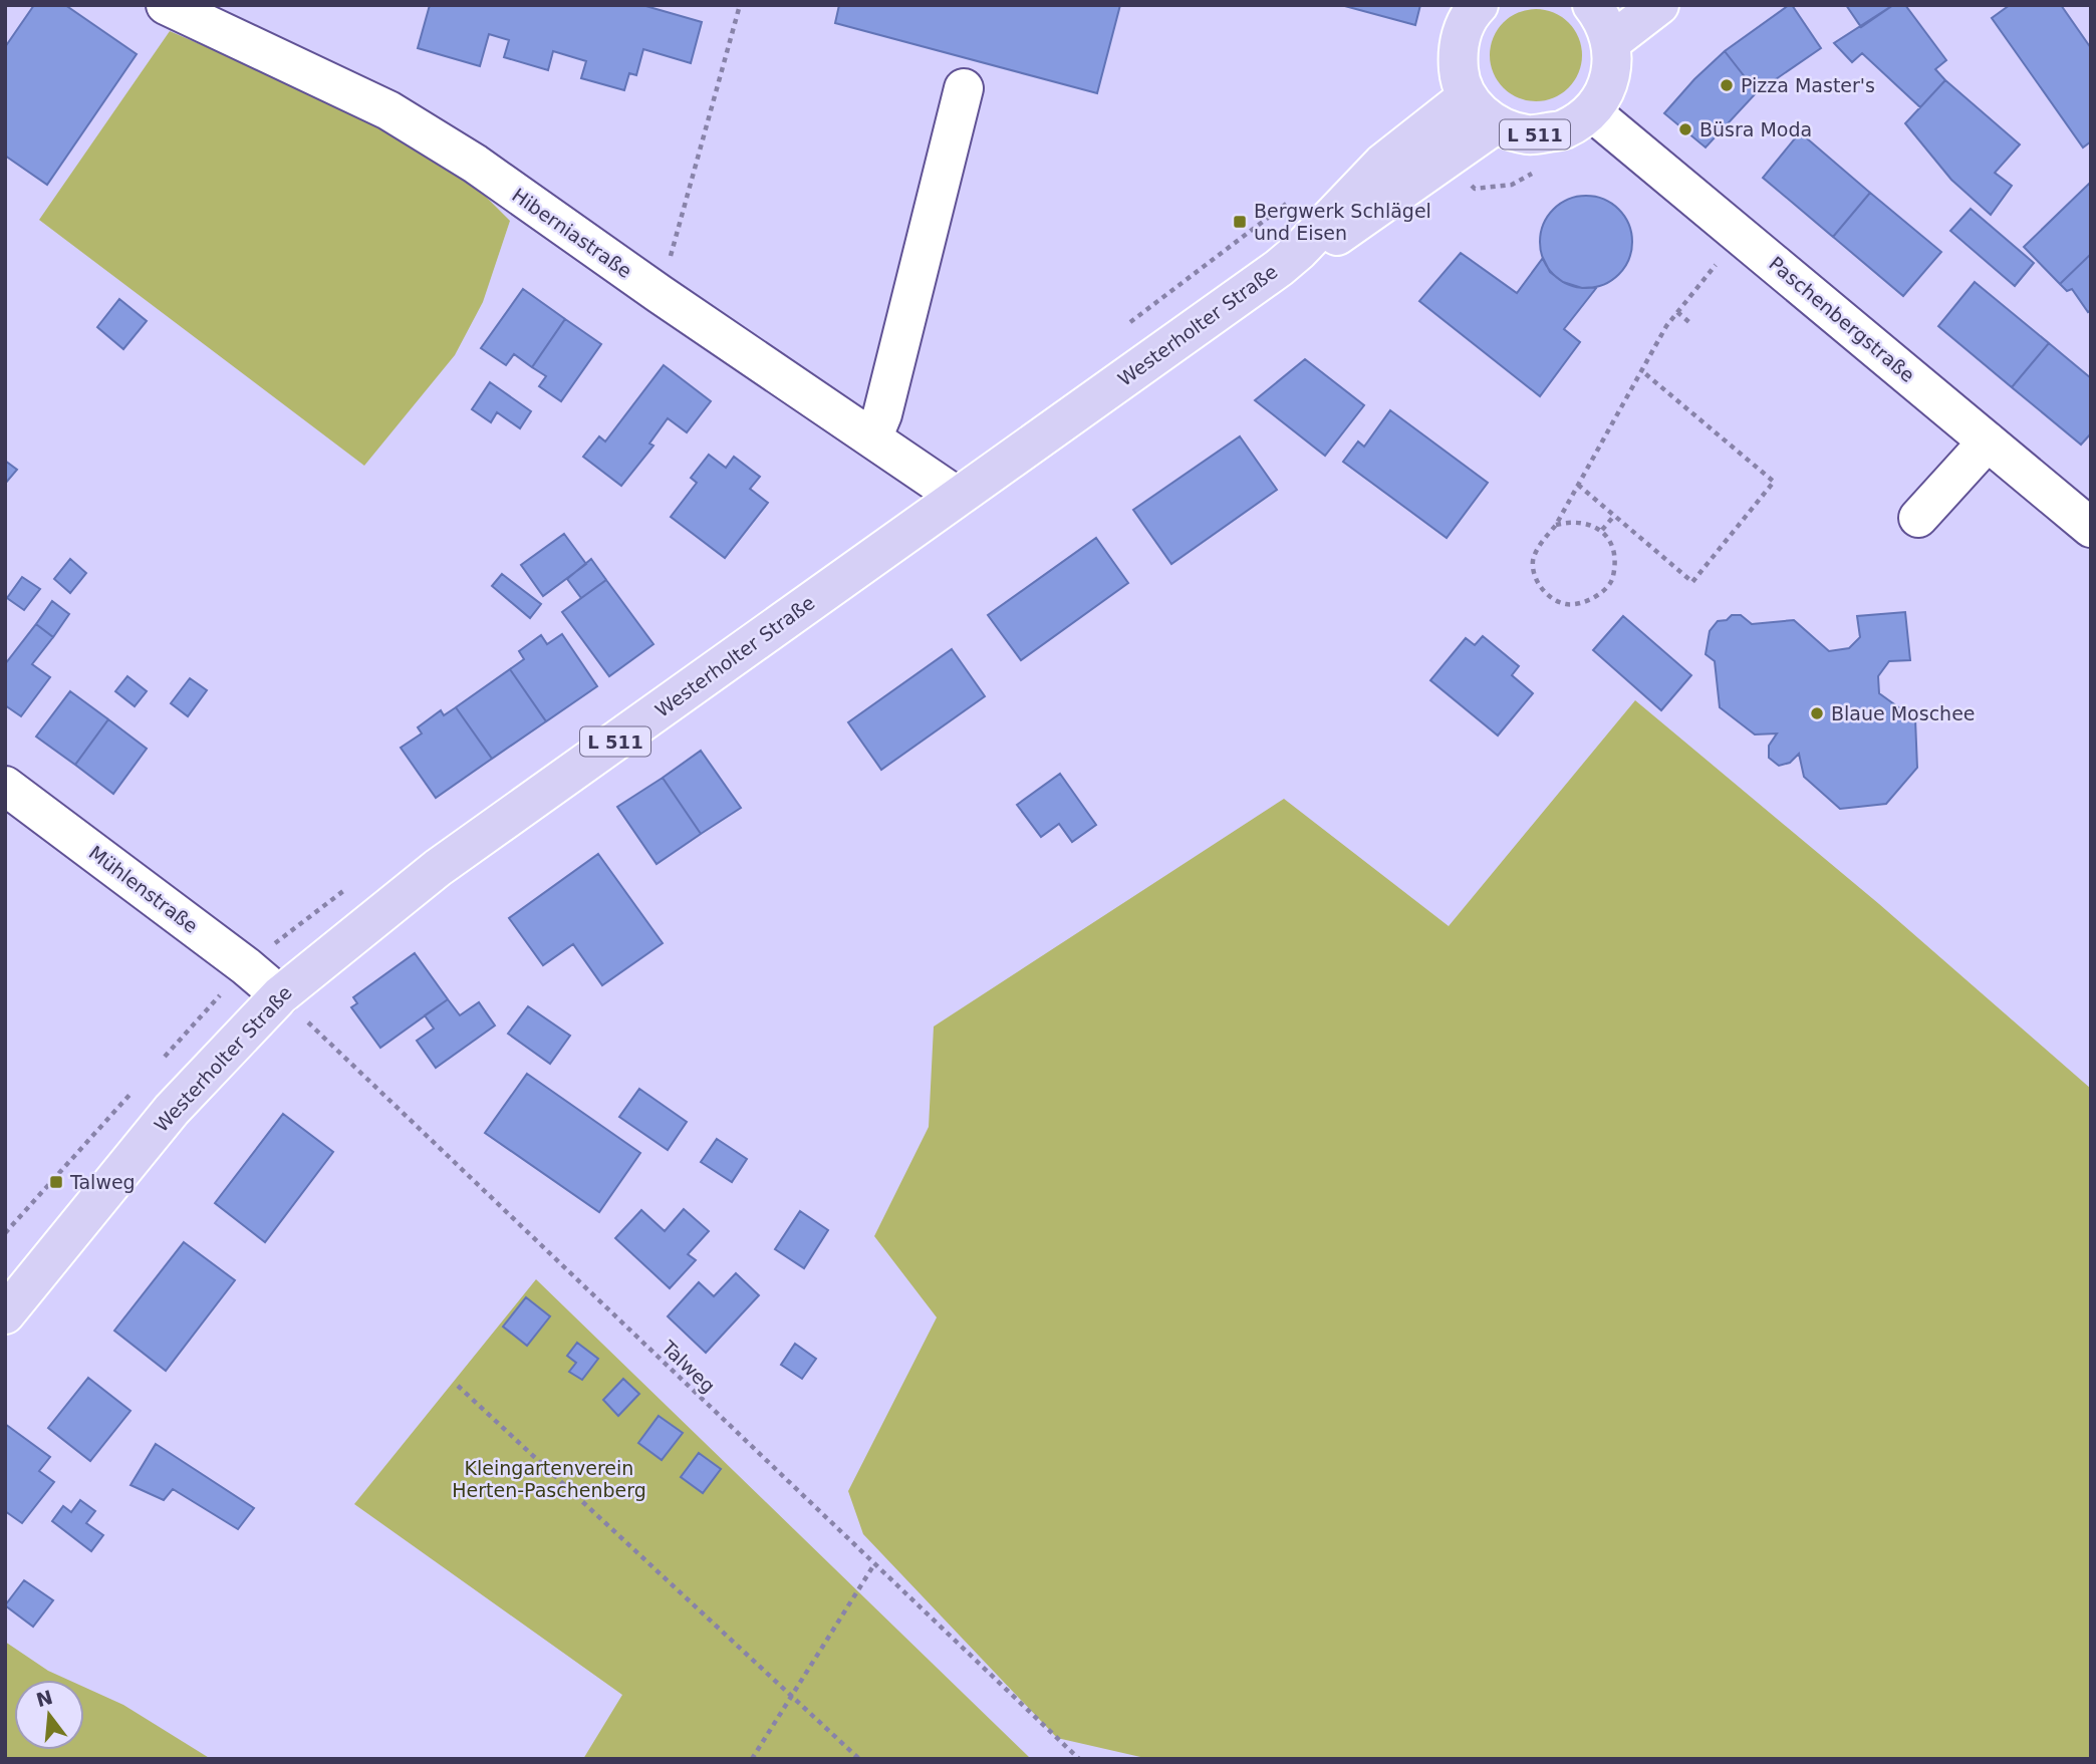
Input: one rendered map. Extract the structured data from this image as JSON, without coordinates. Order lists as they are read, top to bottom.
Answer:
{
  "streets": {
    "main road": ["L 511", "Westerholter Straße"],
    "street": ["Hiberniastraße", "Paschenbergstraße", "Mühlenstraße"],
    "path": ["Talweg"]
  },
  "crossings": [
    ["L 511", "Paschenbergstraße"],
    ["L 511", "Westerholter Straße"],
    ["Hiberniastraße", "Westerholter Straße"],
    ["Westerholter Straße", "Mühlenstraße"],
    ["Westerholter Straße", "Talweg"],
    ["Mühlenstraße", "Talweg"]
  ],
  "parks": ["Kleingartenverein Herten-Paschenberg"],
  "places": {
    "other": ["Pizza Master's", "Büsra Moda", "Blaue Moschee"],
    "transit": ["Bergwerk Schlägel und Eisen", "Talweg"]
  },
  "north": "top"
}
